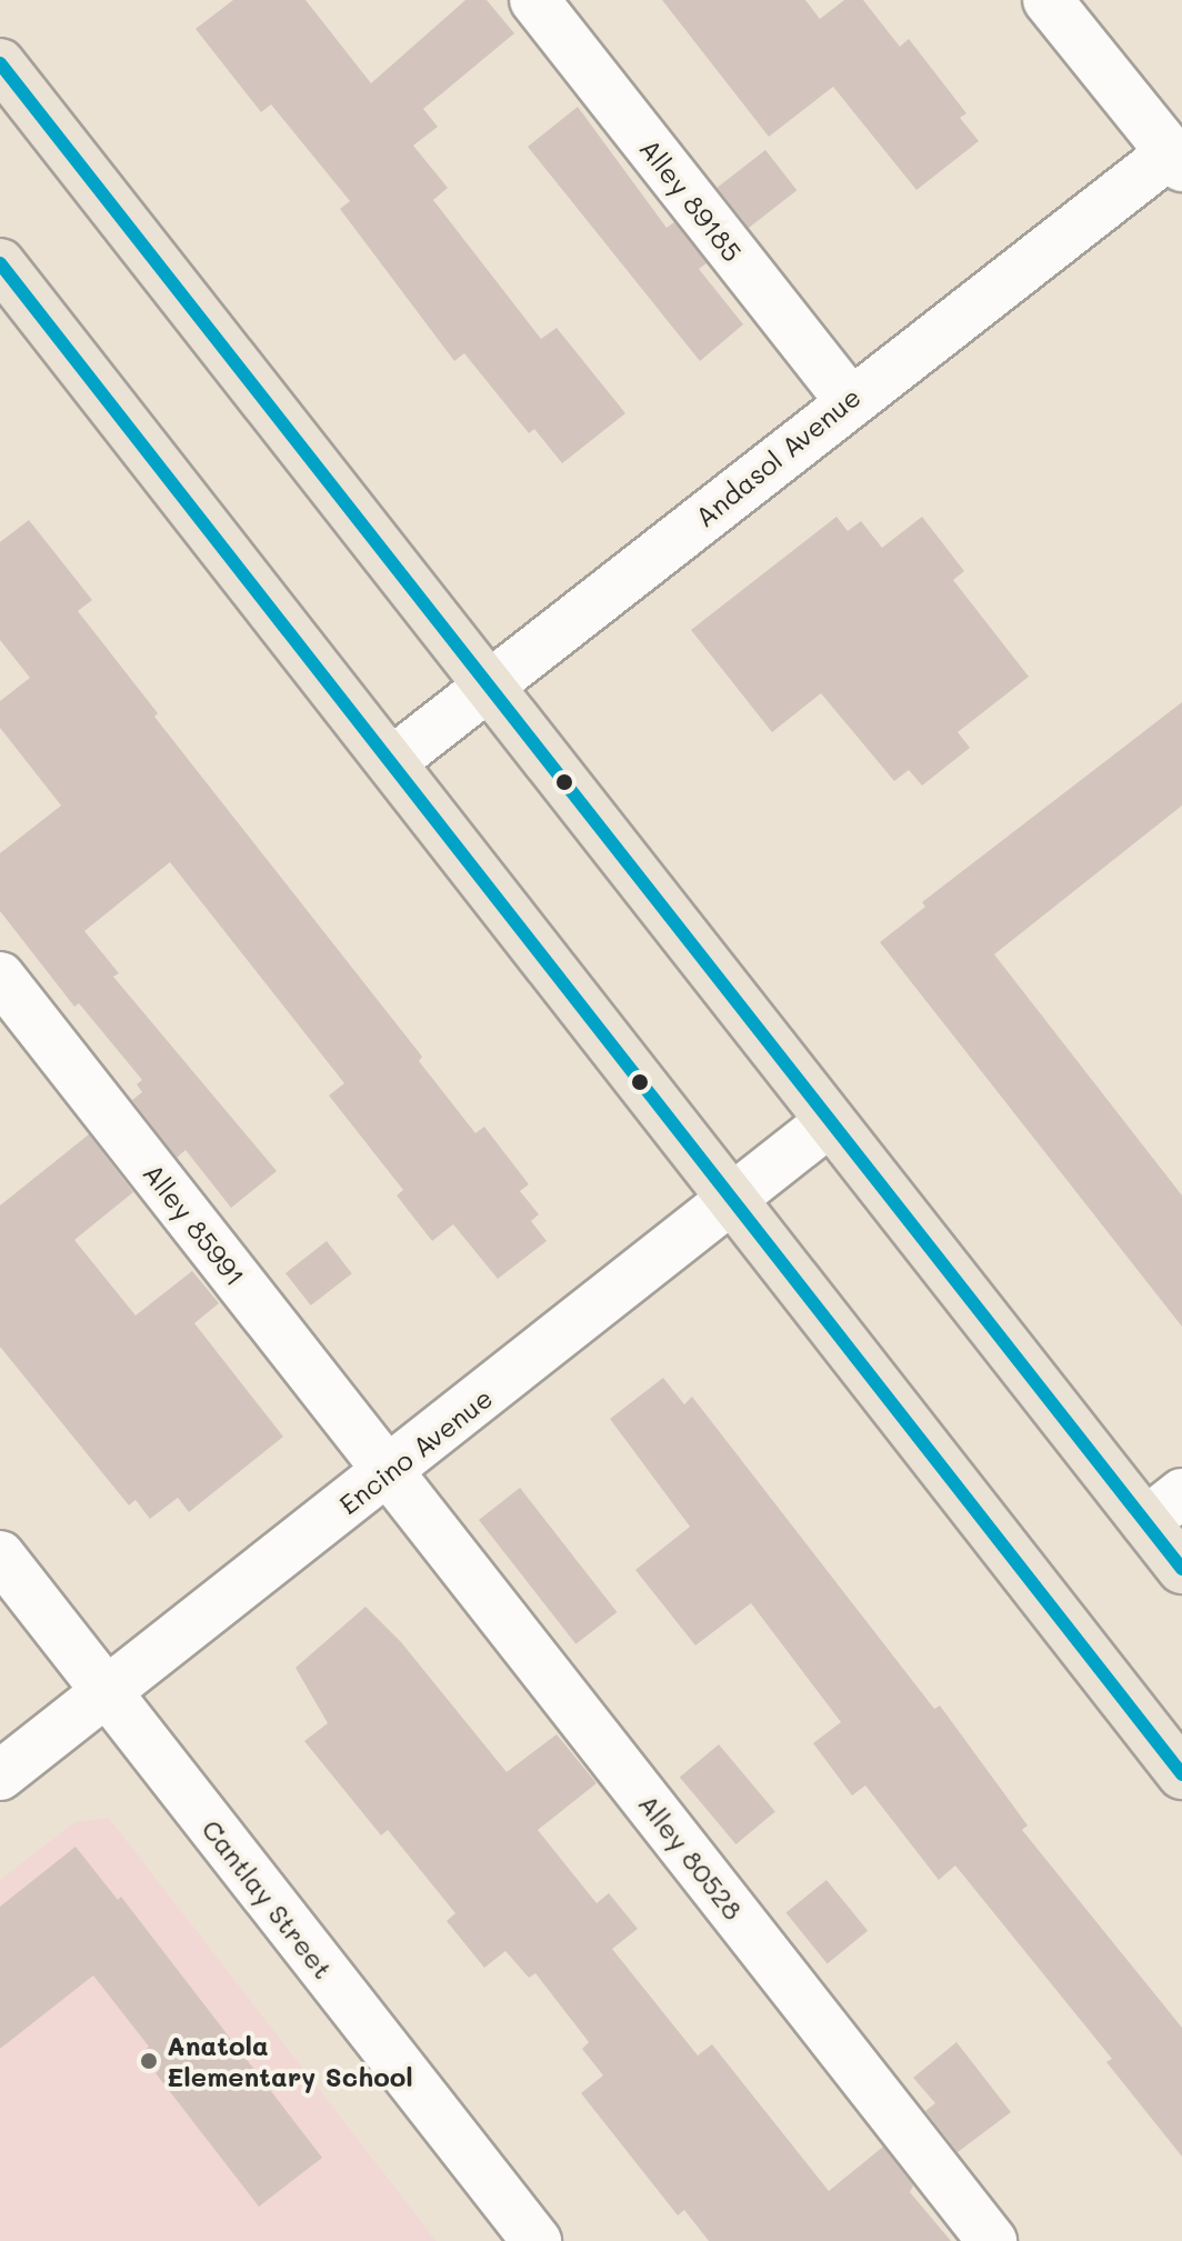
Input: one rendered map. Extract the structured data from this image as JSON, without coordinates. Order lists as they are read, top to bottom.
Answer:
{
  "streets": {
    "street": [
      "Alley 89185",
      "Andasol Avenue",
      "Alley 85991",
      "Encino Avenue",
      "Alley 80528",
      "Cantlay Street"
    ]
  },
  "crossings": [
    ["Alley 89185", "Andasol Avenue"],
    ["Alley 85991", "Encino Avenue"],
    ["Alley 85991", "Alley 80528"],
    ["Encino Avenue", "Alley 80528"],
    ["Encino Avenue", "Cantlay Street"]
  ],
  "places": ["Anatola Elementary School"]
}
